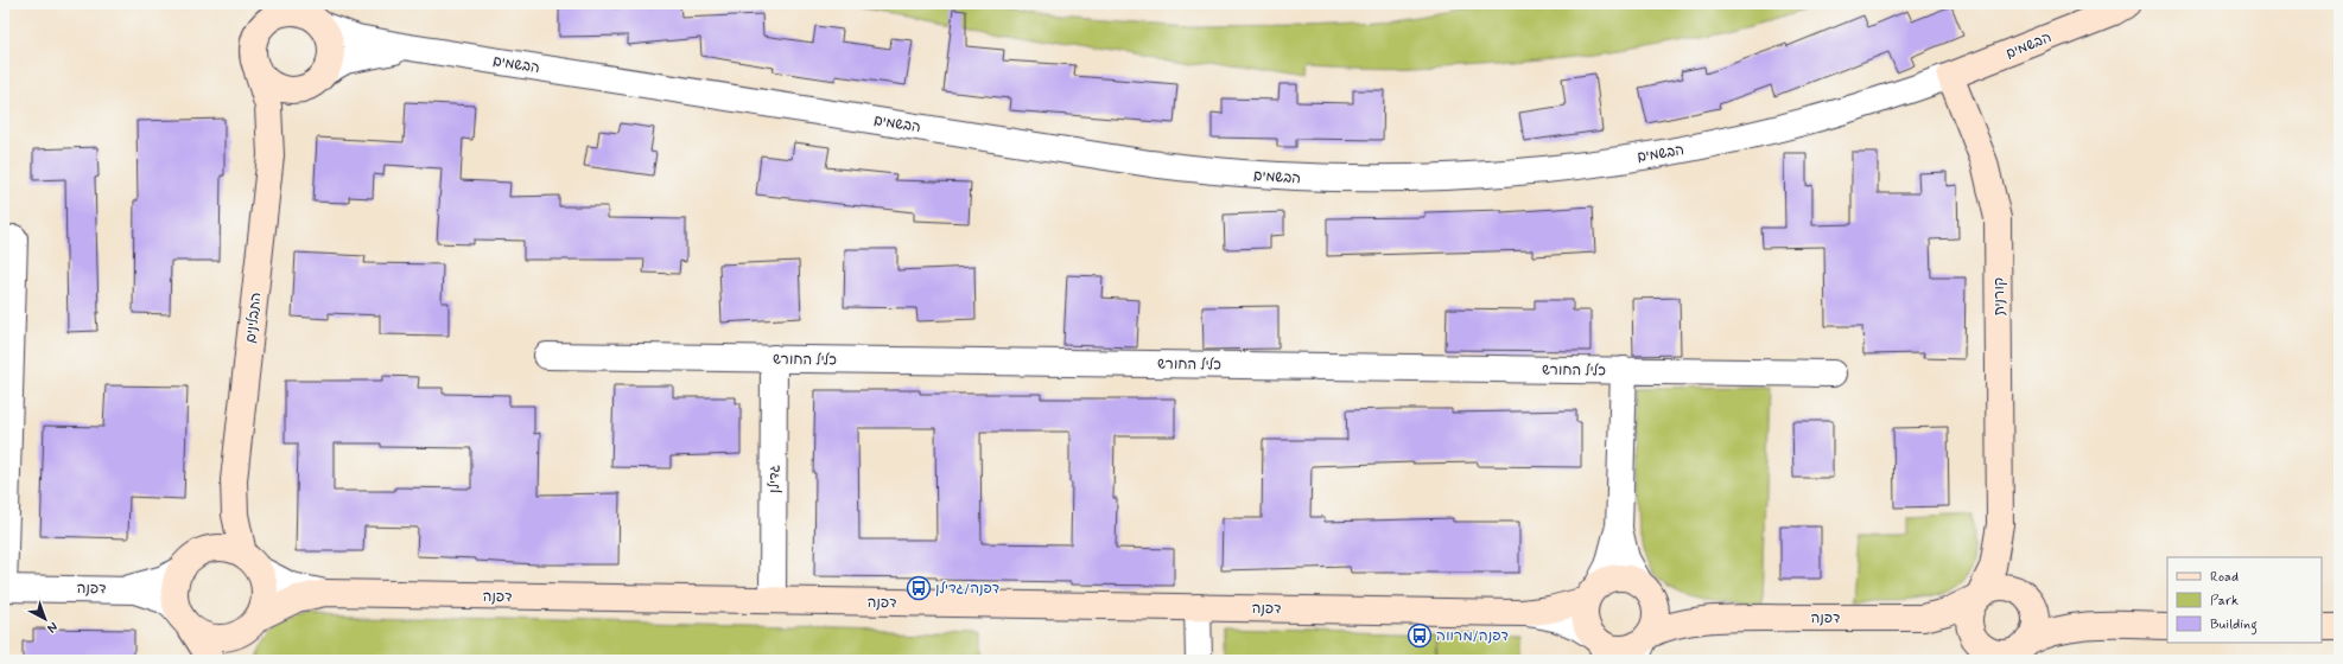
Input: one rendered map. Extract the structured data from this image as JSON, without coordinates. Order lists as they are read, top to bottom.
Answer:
{
  "streets": {
    "street": [
      "הבשמים",
      "קורנית",
      "התבלינים",
      "כליל החורש",
      "גדילן",
      "דפנה"
    ]
  },
  "crossings": [
    ["הבשמים", "קורנית"],
    ["הבשמים", "התבלינים"],
    ["קורנית", "דפנה"],
    ["התבלינים", "דפנה"],
    ["כליל החורש", "גדילן"],
    ["גדילן", "דפנה"]
  ],
  "places": {
    "bus stop": ["דפנה/גדילן", "דפנה/מרווה"]
  },
  "legend": ["Road", "Park", "Building"],
  "north": "bottom right"
}
